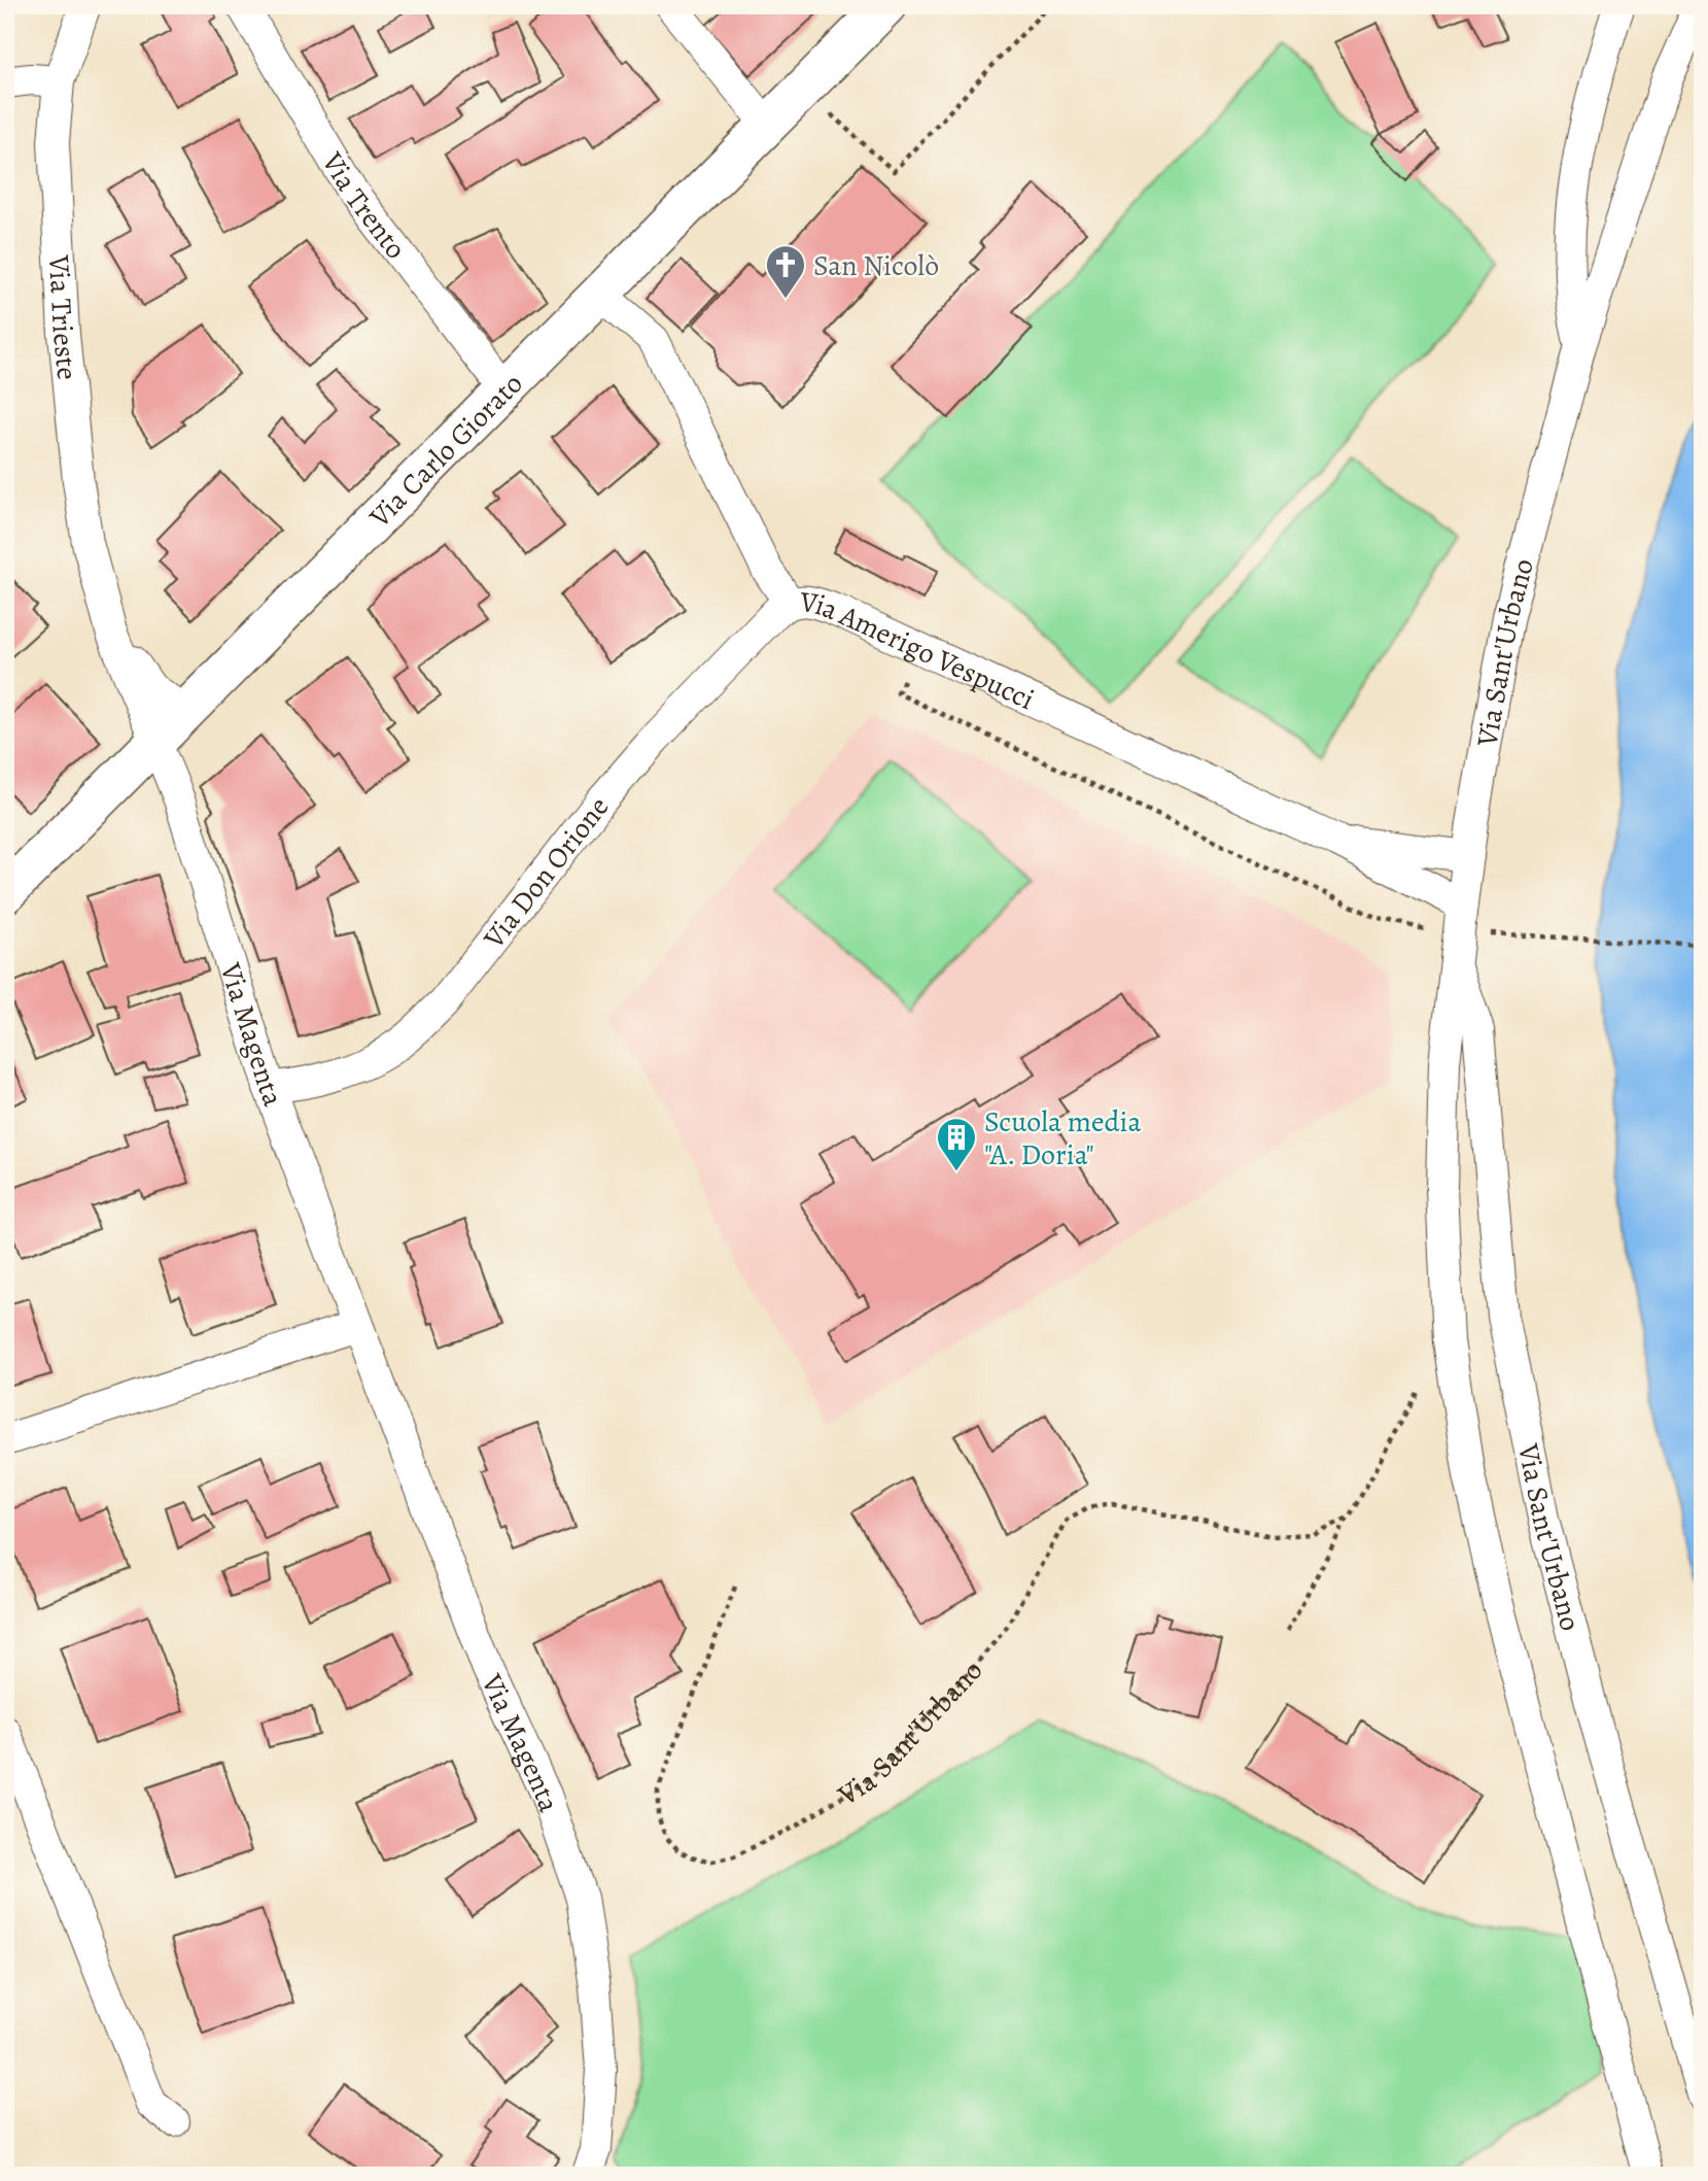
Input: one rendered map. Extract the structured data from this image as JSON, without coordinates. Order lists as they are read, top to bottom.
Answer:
{
  "streets": {
    "street": [
      "Via Trento",
      "Via Trieste",
      "Via Carlo Giorato",
      "Via Amerigo Vespucci",
      "Via Sant'Urbano",
      "Via Don Orione",
      "Via Magenta"
    ]
  },
  "crossings": [
    ["Via Trento", "Via Carlo Giorato"],
    ["Via Trieste", "Via Carlo Giorato"],
    ["Via Trieste", "Via Magenta"],
    ["Via Carlo Giorato", "Via Amerigo Vespucci"],
    ["Via Carlo Giorato", "Via Magenta"],
    ["Via Amerigo Vespucci", "Via Sant'Urbano"],
    ["Via Amerigo Vespucci", "Via Don Orione"],
    ["Via Don Orione", "Via Magenta"]
  ],
  "places": {
    "church": ["San Nicolò"],
    "building": ["Scuola media \"A. Doria\""]
  }
}
